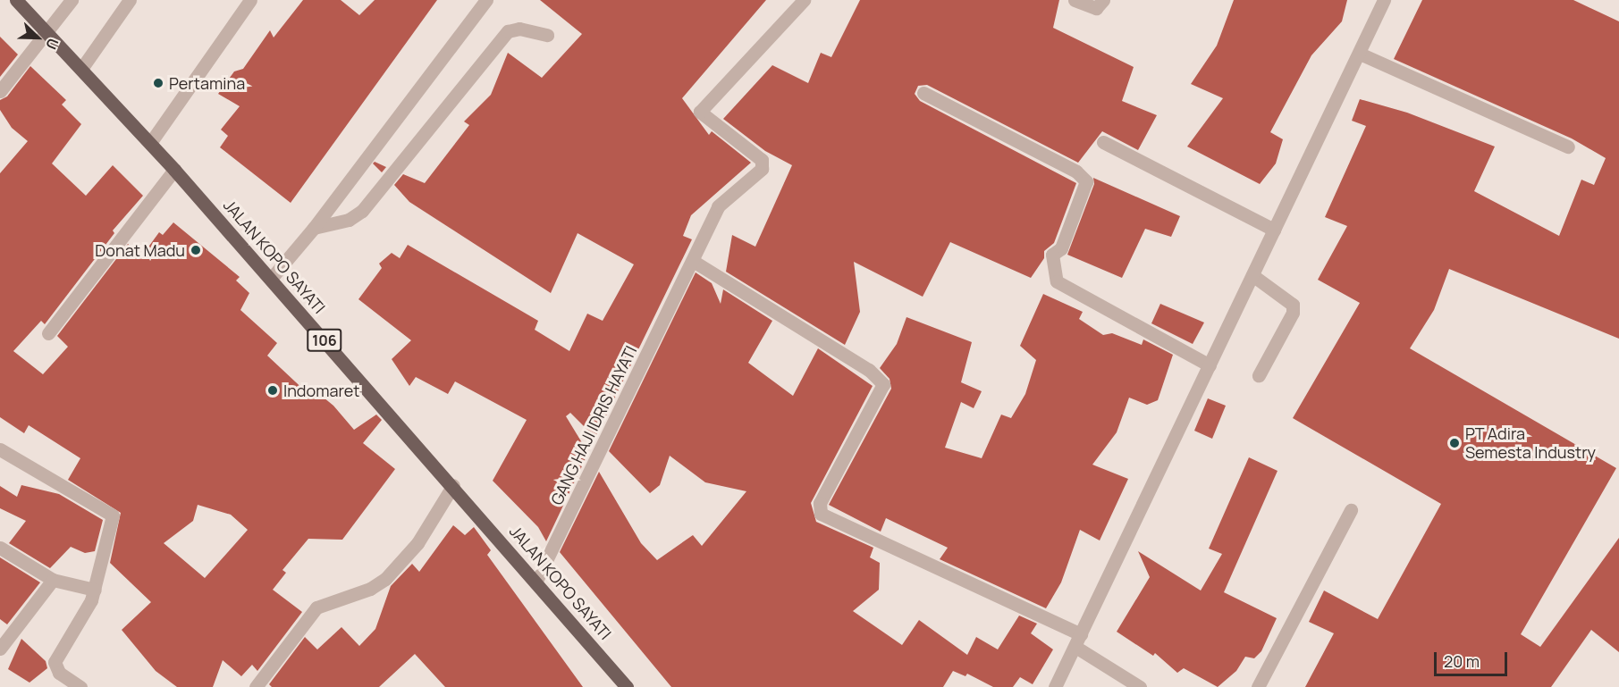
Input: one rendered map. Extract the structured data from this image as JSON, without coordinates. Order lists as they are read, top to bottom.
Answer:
{
  "streets": {
    "main road": ["JALAN KOPO SAYATI", "106"],
    "street": ["GANG HAJI IDRIS HAYATI"]
  },
  "crossings": [
    ["JALAN KOPO SAYATI", "GANG HAJI IDRIS HAYATI"]
  ],
  "places": [
    "Pertamina",
    "Donat Madu",
    "Indomaret",
    "PT Adira Semesta Industry"
  ],
  "scale_bar": "20 m",
  "north": "bottom right"
}
